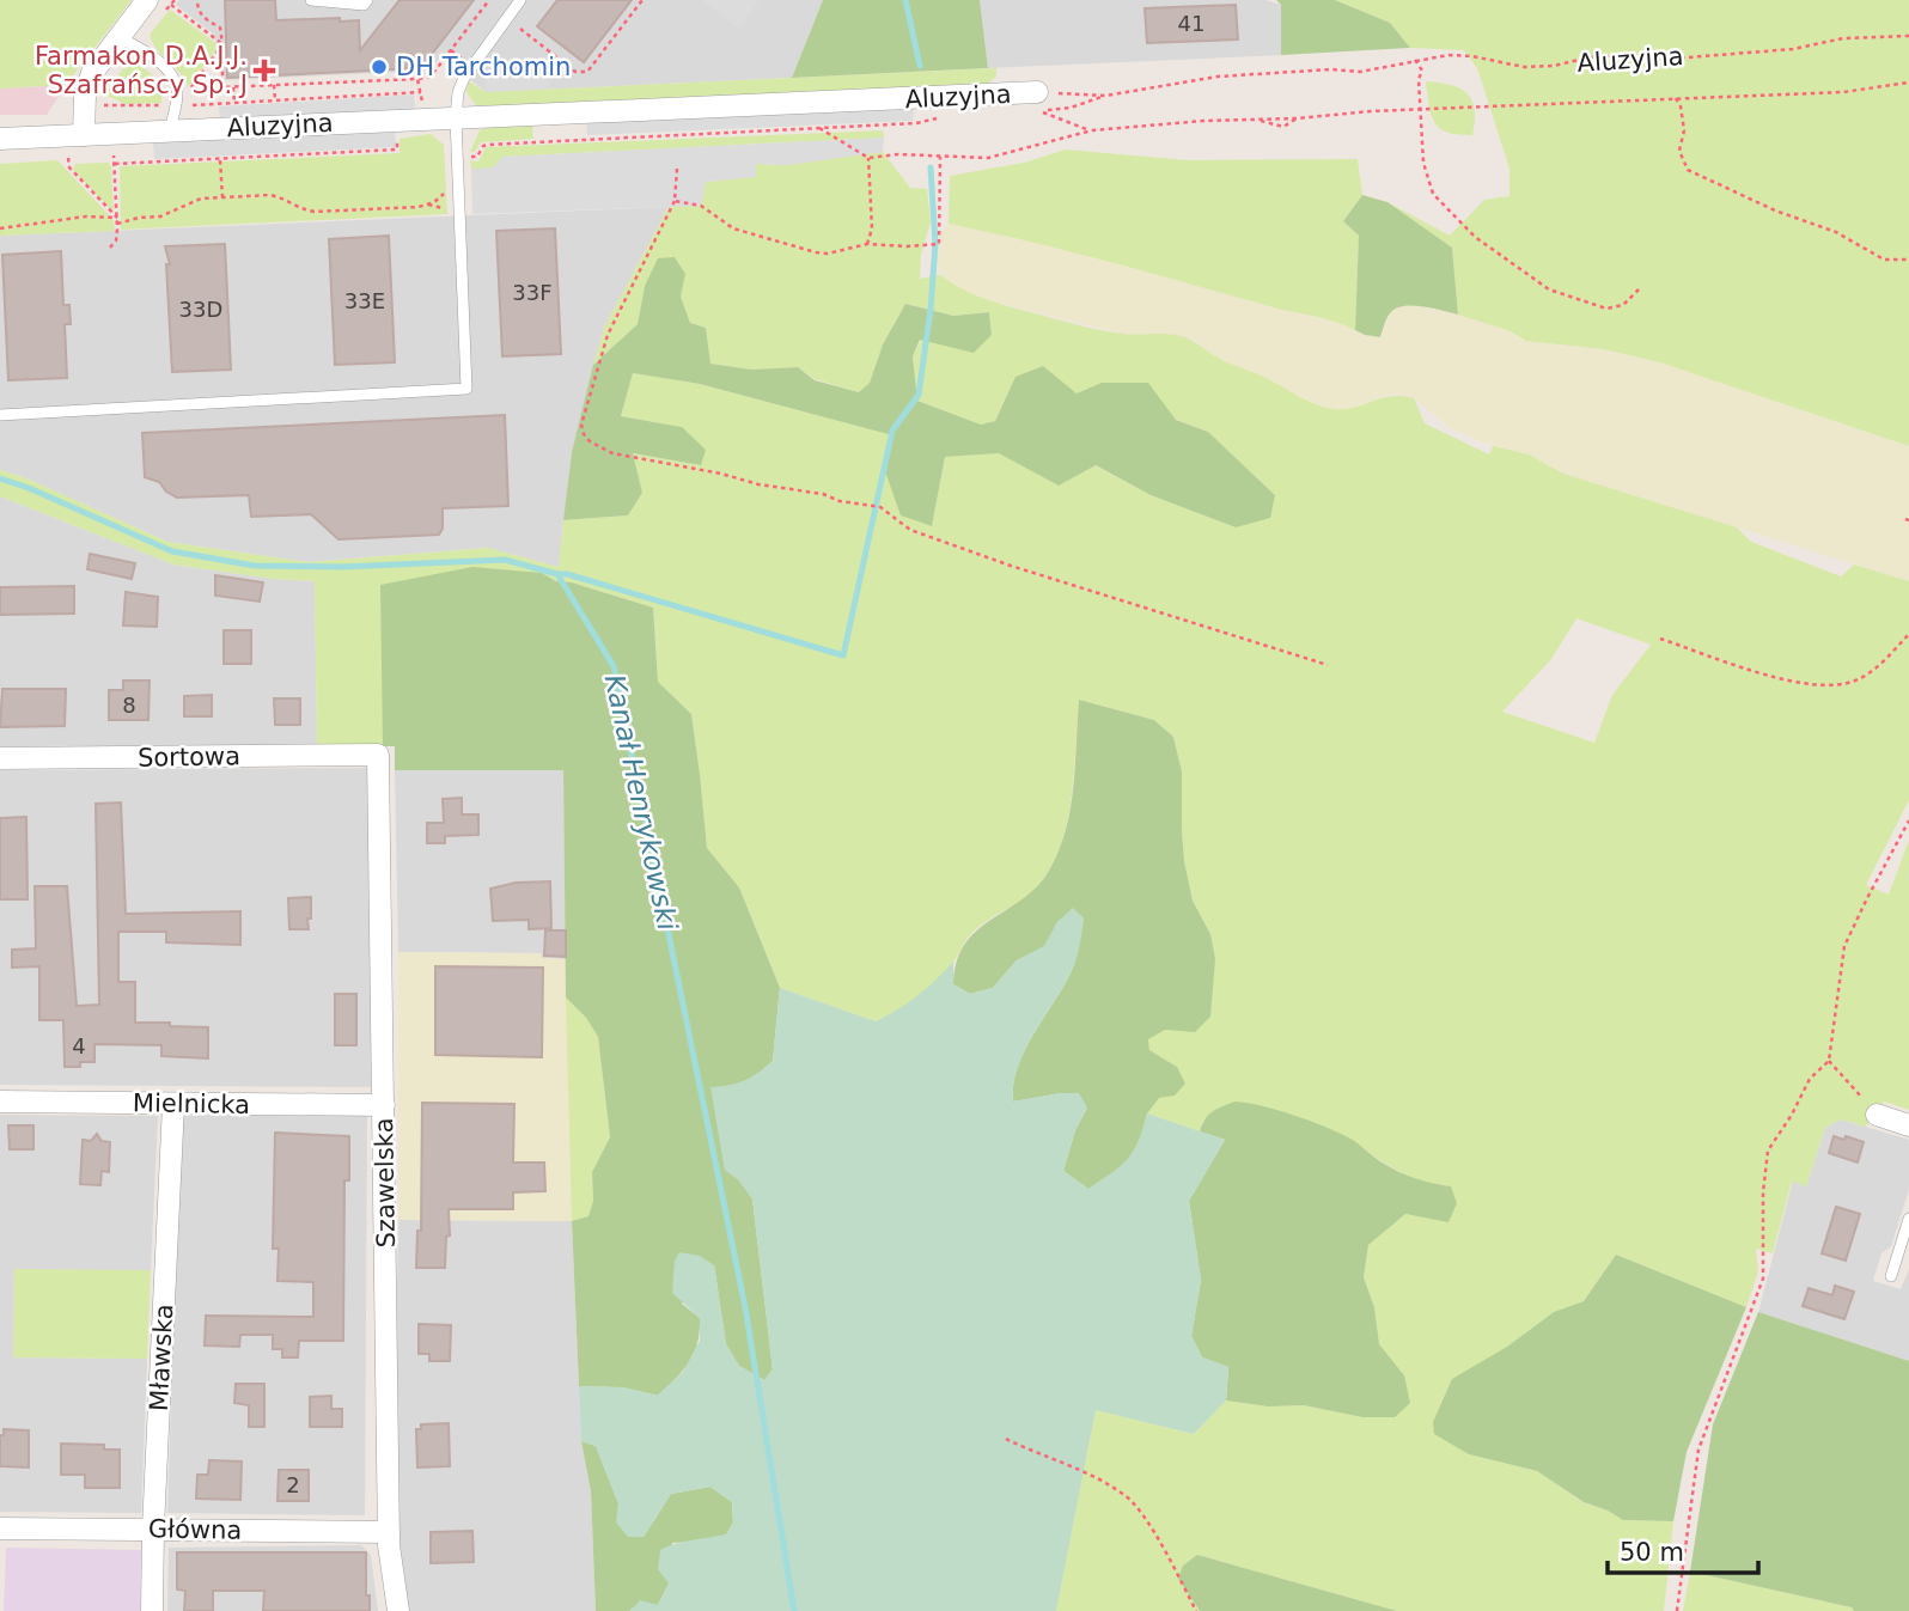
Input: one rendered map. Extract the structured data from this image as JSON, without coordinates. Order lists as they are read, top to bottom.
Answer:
{
  "streets": {
    "street": [
      "Aluzyjna",
      "Sortowa",
      "Mielnicka",
      "Szawelska",
      "Mławska",
      "Główna"
    ]
  },
  "crossings": [
    ["Sortowa", "Szawelska"],
    ["Mielnicka", "Szawelska"],
    ["Mielnicka", "Mławska"],
    ["Szawelska", "Główna"],
    ["Mławska", "Główna"]
  ],
  "water": ["Kanał Henrykowski"],
  "places": {
    "other": ["DH Tarchomin"],
    "health": ["Farmakon D.A.J.J. Szafrańscy Sp. J"]
  },
  "house_numbers": [
    "41",
    "33F",
    "33E",
    "33D",
    "8",
    "4",
    "2"
  ],
  "scale_bar": "50 m"
}
